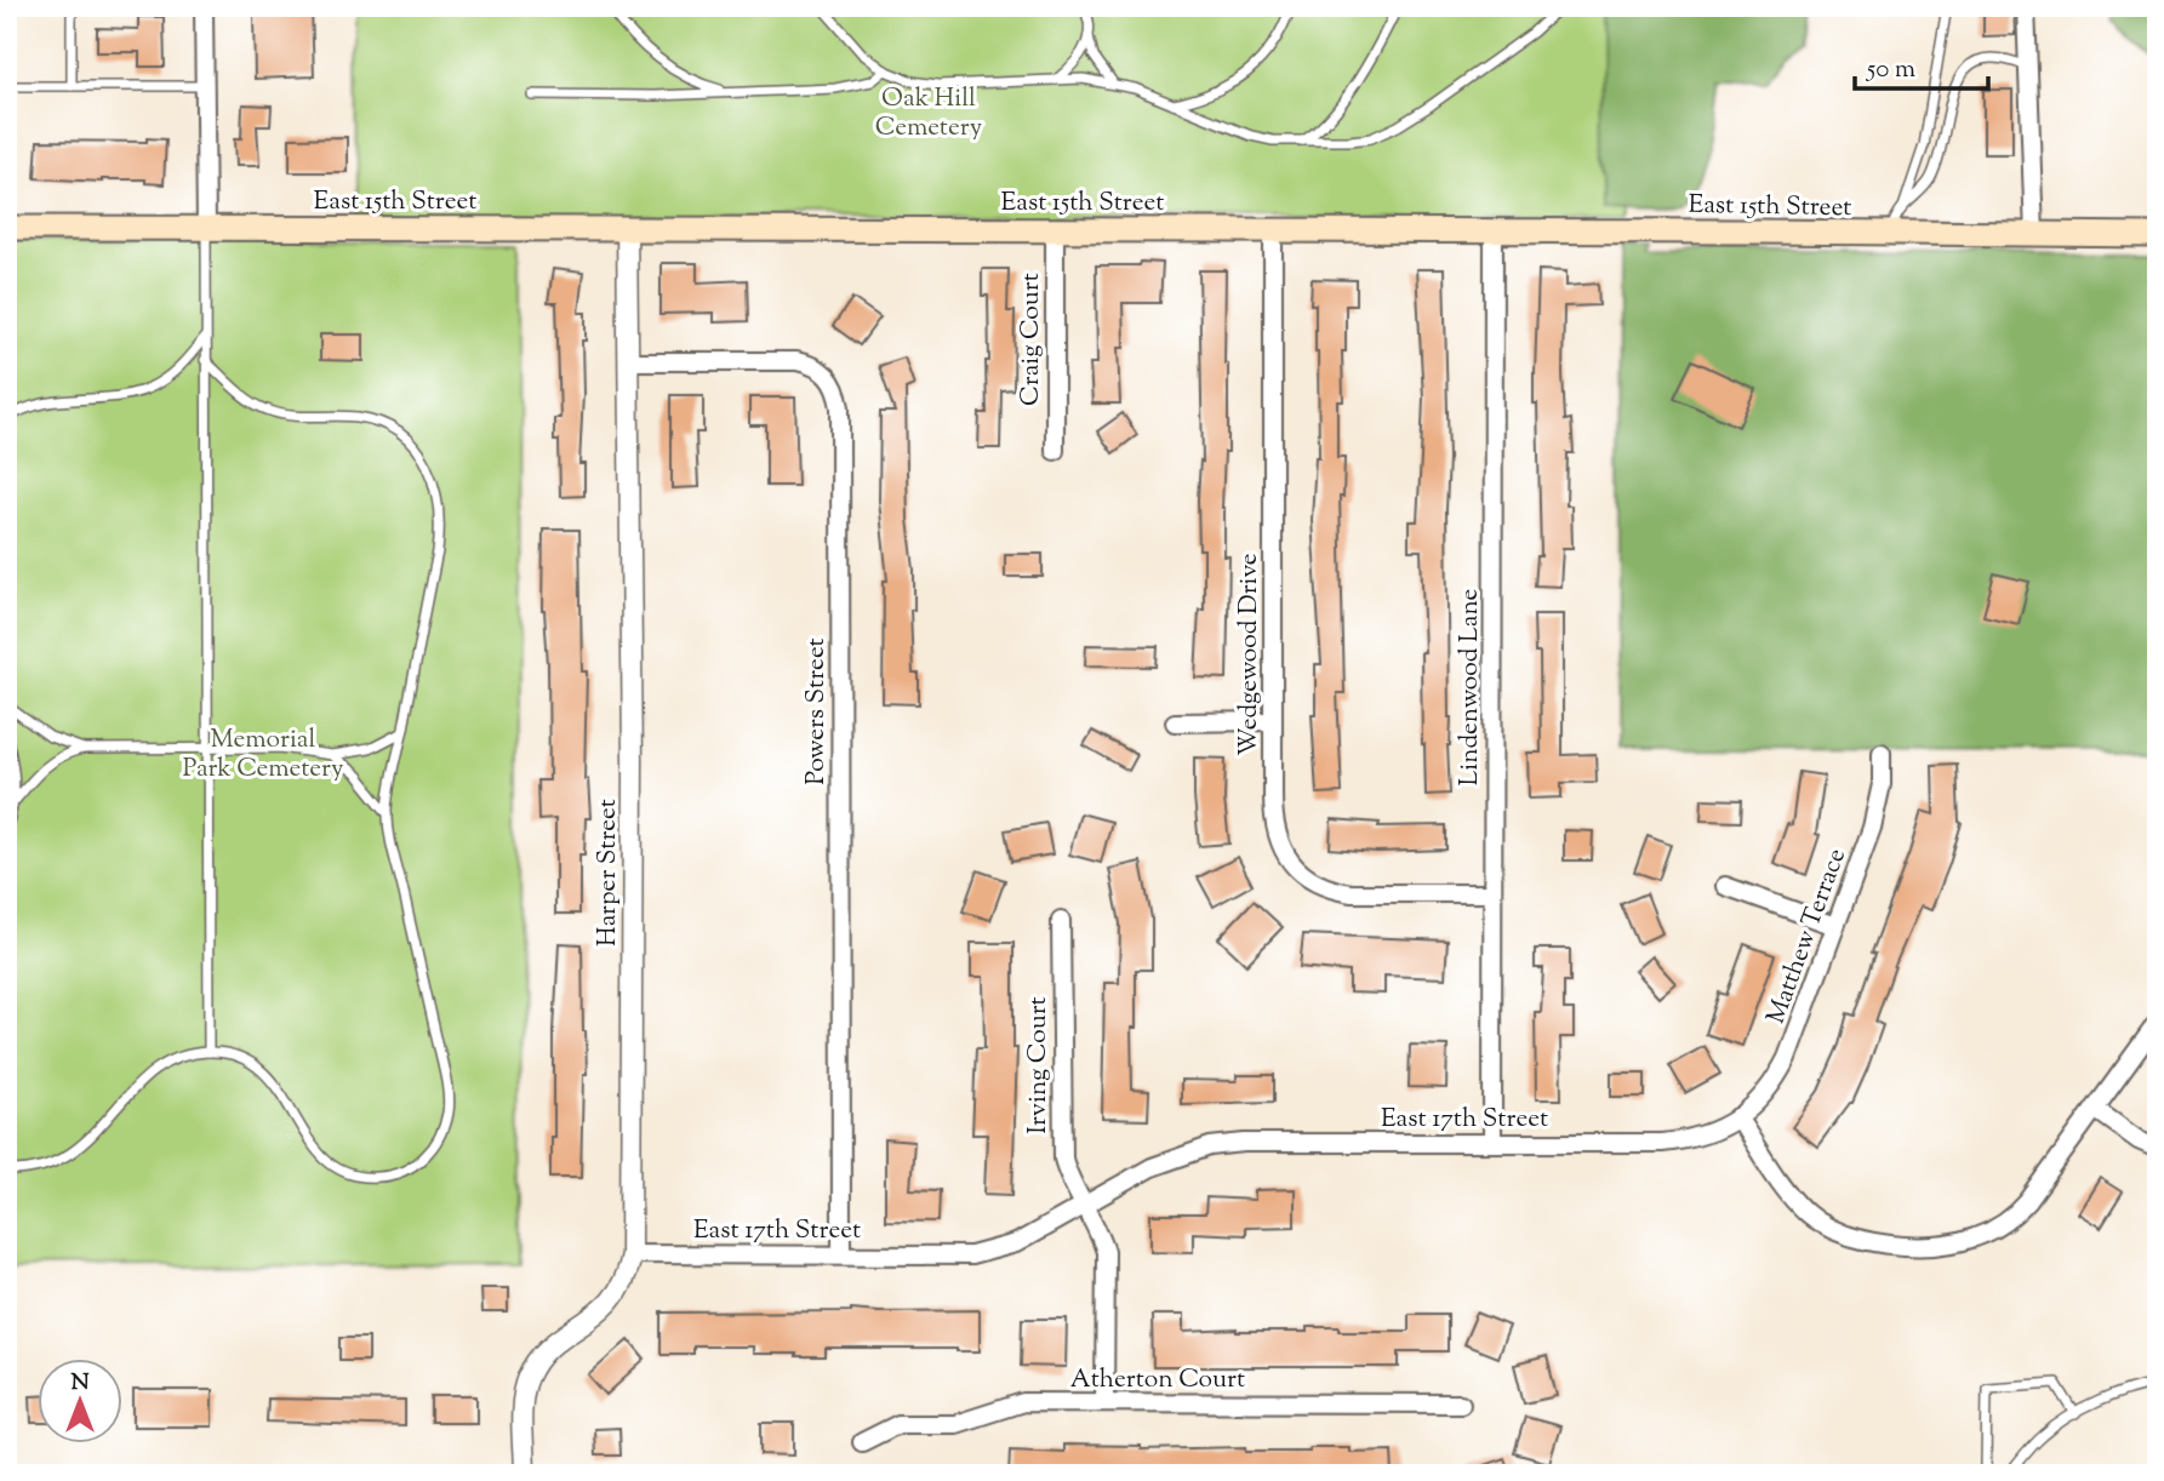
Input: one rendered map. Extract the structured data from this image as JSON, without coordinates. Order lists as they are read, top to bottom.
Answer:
{
  "streets": {
    "main road": ["East 15th Street"],
    "street": [
      "Craig Court",
      "Wedgewood Drive",
      "Lindenwood Lane",
      "Powers Street",
      "Harper Street",
      "Matthew Terrace",
      "Irving Court",
      "East 17th Street",
      "Atherton Court"
    ]
  },
  "crossings": [
    ["East 15th Street", "Craig Court"],
    ["East 15th Street", "Wedgewood Drive"],
    ["East 15th Street", "Lindenwood Lane"],
    ["East 15th Street", "Harper Street"],
    ["Wedgewood Drive", "Lindenwood Lane"],
    ["Lindenwood Lane", "East 17th Street"],
    ["Powers Street", "Harper Street"],
    ["Powers Street", "East 17th Street"],
    ["Harper Street", "East 17th Street"],
    ["Matthew Terrace", "East 17th Street"],
    ["Irving Court", "East 17th Street"],
    ["Irving Court", "Atherton Court"]
  ],
  "parks": ["Oak Hill Cemetery", "Memorial Park Cemetery"],
  "scale_bar": "50 m",
  "north": "top"
}
